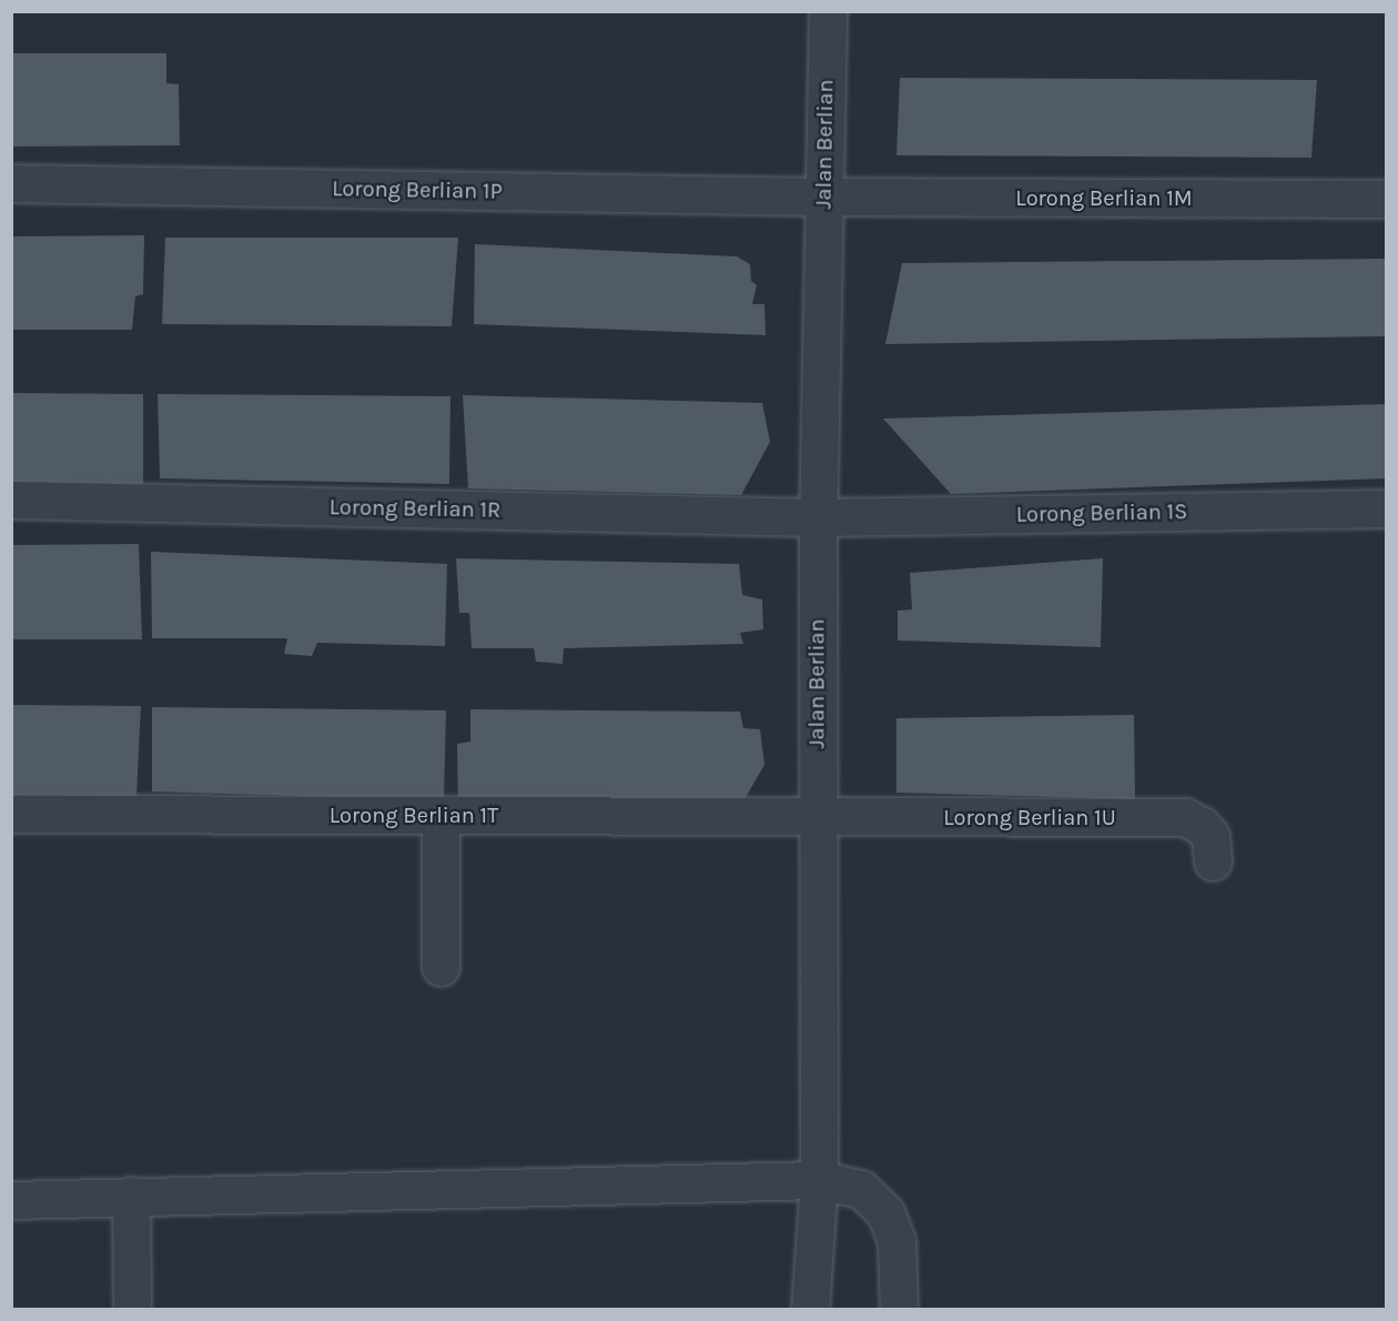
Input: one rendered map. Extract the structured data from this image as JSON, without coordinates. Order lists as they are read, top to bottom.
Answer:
{
  "streets": {
    "street": [
      "Jalan Berlian",
      "Lorong Berlian 1P",
      "Lorong Berlian 1M",
      "Lorong Berlian 1R",
      "Lorong Berlian 1S",
      "Lorong Berlian 1T",
      "Lorong Berlian 1U"
    ]
  },
  "crossings": [
    ["Jalan Berlian", "Lorong Berlian 1P"],
    ["Jalan Berlian", "Lorong Berlian 1M"],
    ["Jalan Berlian", "Lorong Berlian 1R"],
    ["Jalan Berlian", "Lorong Berlian 1S"],
    ["Jalan Berlian", "Lorong Berlian 1T"],
    ["Jalan Berlian", "Lorong Berlian 1U"],
    ["Lorong Berlian 1P", "Lorong Berlian 1M"],
    ["Lorong Berlian 1R", "Lorong Berlian 1S"],
    ["Lorong Berlian 1T", "Lorong Berlian 1U"]
  ]
}
